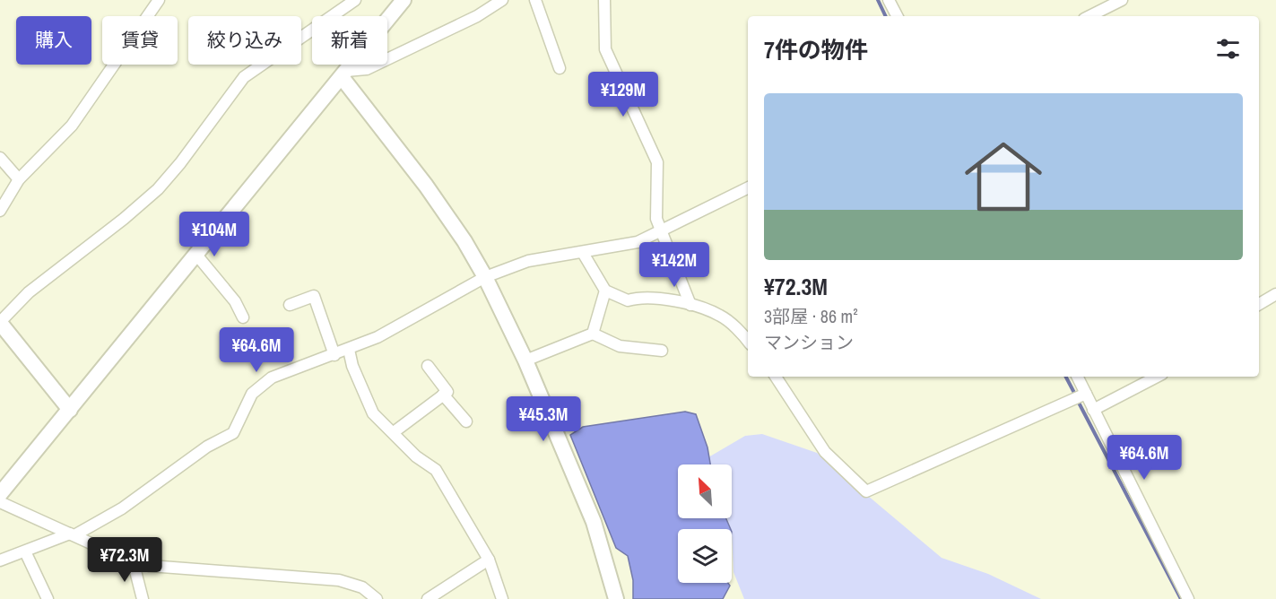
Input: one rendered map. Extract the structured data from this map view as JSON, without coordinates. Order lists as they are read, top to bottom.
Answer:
{
  "north": "top left",
  "page": {
    "chip": [
      "購入",
      "賃貸",
      "絞り込み",
      "新着"
    ],
    "heading": "7件の物件",
    "price": [
      "¥129M",
      "¥104M",
      "¥142M",
      "¥64.6M",
      "¥45.3M",
      "¥64.6M",
      "¥72.3M"
    ],
    "list": [
      {
        "name": "¥72.3M",
        "note": "3部屋 · 86 m² · マンション"
      }
    ]
  }
}
